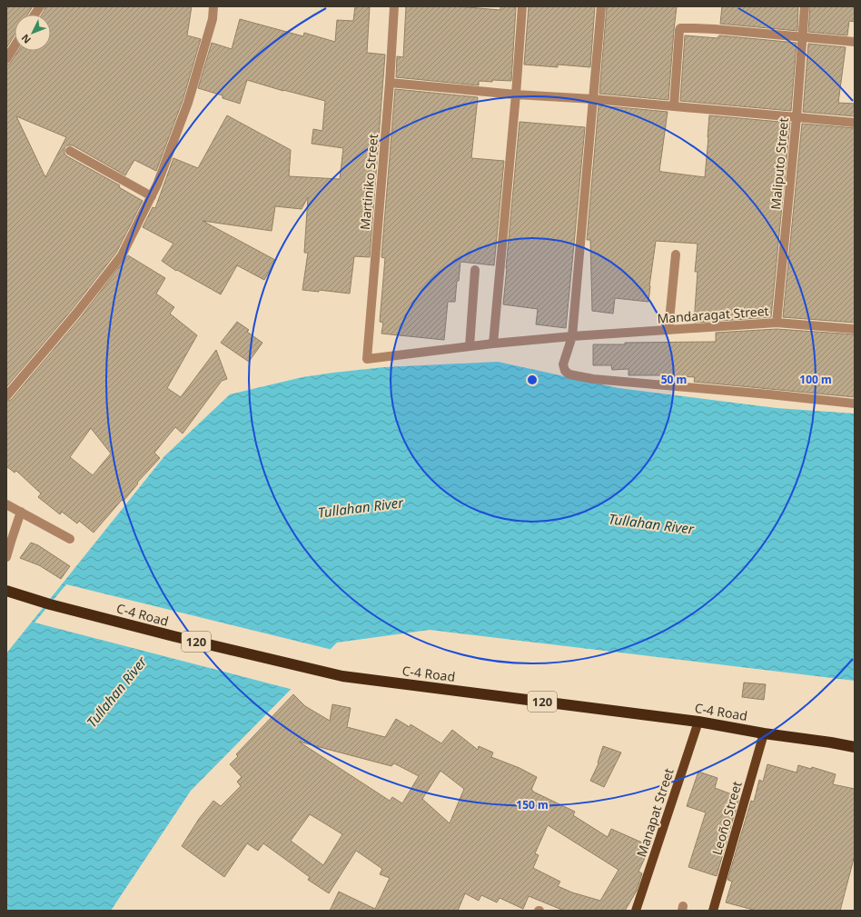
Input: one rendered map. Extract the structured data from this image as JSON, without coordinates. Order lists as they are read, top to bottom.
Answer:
{
  "streets": {
    "highway": ["C-4 Road", "120"],
    "main road": ["Manapat Street", "Leoño Street"],
    "street": ["Maliputo Street", "Martiniko Street", "Mandaragat Street"]
  },
  "crossings": [
    ["Maliputo Street", "Mandaragat Street"],
    ["Martiniko Street", "Mandaragat Street"],
    ["C-4 Road", "Manapat Street"],
    ["C-4 Road", "Leoño Street"]
  ],
  "water": ["Tullahan River"],
  "north": "bottom left",
  "rings": ["50 m", "100 m", "150 m"]
}
